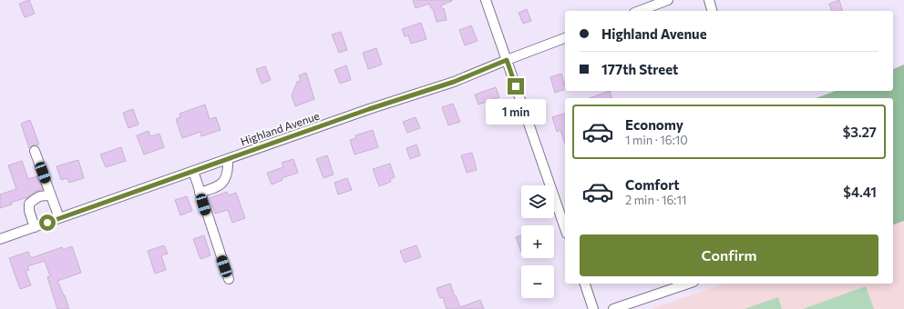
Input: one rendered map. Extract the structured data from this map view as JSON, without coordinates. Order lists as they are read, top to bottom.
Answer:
{
  "streets": {
    "street": ["Highland Avenue"]
  },
  "page": {
    "banner": ["Highland Avenue", "177th Street"],
    "bubble": "1 min",
    "list": [
      {
        "name": "Economy",
        "note": "1 min · 16:10",
        "value": "$3.27"
      },
      {
        "name": "Comfort",
        "note": "2 min · 16:11",
        "value": "$4.41"
      }
    ],
    "map_buttons": ["+", "−"],
    "buttons": "Confirm"
  }
}
